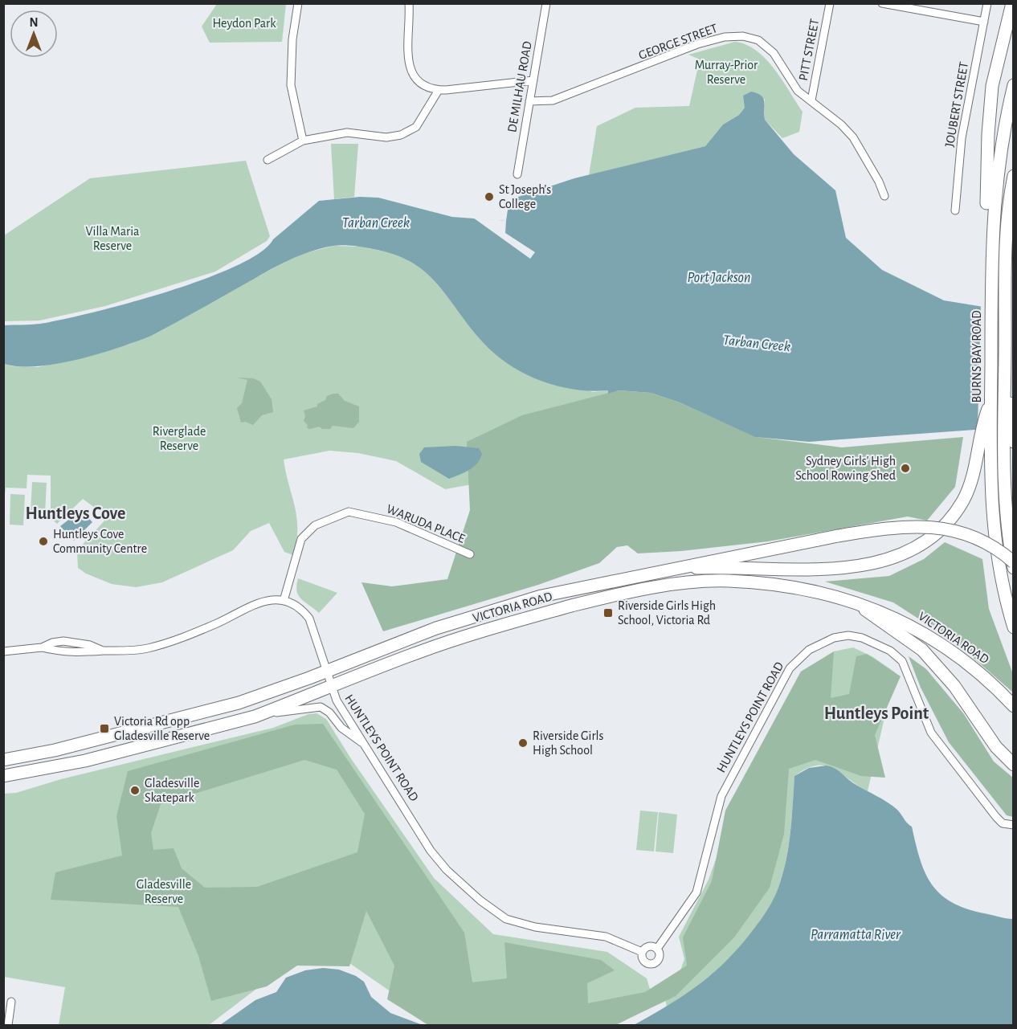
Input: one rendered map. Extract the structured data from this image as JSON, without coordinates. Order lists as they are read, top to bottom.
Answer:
{
  "streets": {
    "main road": ["BURNS BAY ROAD", "VICTORIA ROAD"],
    "street": [
      "GEORGE STREET",
      "PITT STREET",
      "DE MILHAU ROAD",
      "JOUBERT STREET",
      "WARUDA PLACE",
      "HUNTLEYS POINT ROAD"
    ]
  },
  "crossings": [
    ["GEORGE STREET", "PITT STREET"],
    ["GEORGE STREET", "DE MILHAU ROAD"],
    ["WARUDA PLACE", "HUNTLEYS POINT ROAD"],
    ["VICTORIA ROAD", "HUNTLEYS POINT ROAD"]
  ],
  "districts": ["Huntleys Cove", "Huntleys Point"],
  "water": ["Tarban Creek", "Port Jackson", "Parramatta River"],
  "parks": [
    "Heydon Park",
    "Murray-Prior Reserve",
    "Villa Maria Reserve",
    "Riverglade Reserve",
    "Gladesville Reserve"
  ],
  "places": {
    "other": [
      "St Joseph's College",
      "Sydney Girls' High School Rowing Shed",
      "Huntleys Cove Community Centre",
      "Riverside Girls High School",
      "Gladesville Skatepark"
    ],
    "transit": ["Riverside Girls High School, Victoria Rd", "Victoria Rd opp Gladesville Reserve"]
  },
  "north": "top"
}
